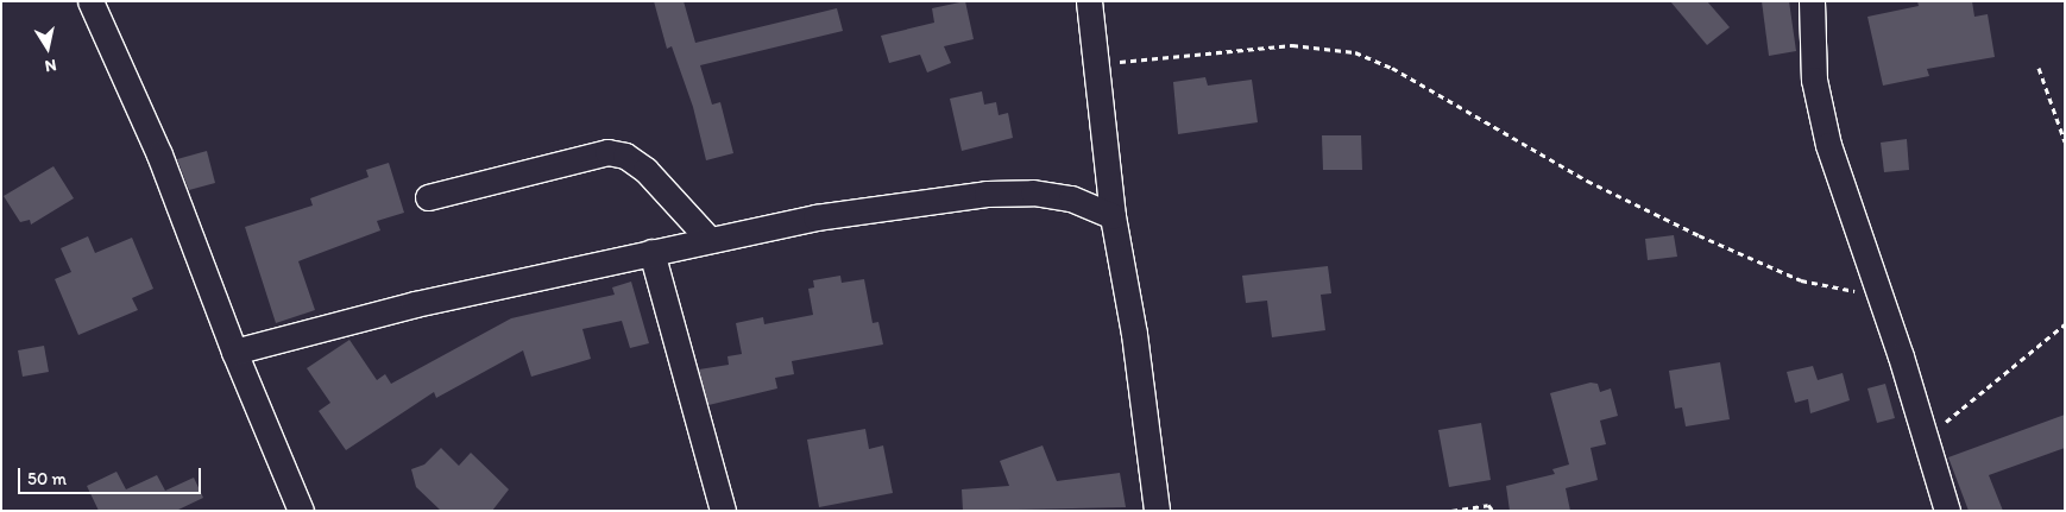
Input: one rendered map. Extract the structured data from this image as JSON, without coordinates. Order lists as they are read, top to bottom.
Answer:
{
  "scale_bar": "50 m",
  "north": "bottom"
}
